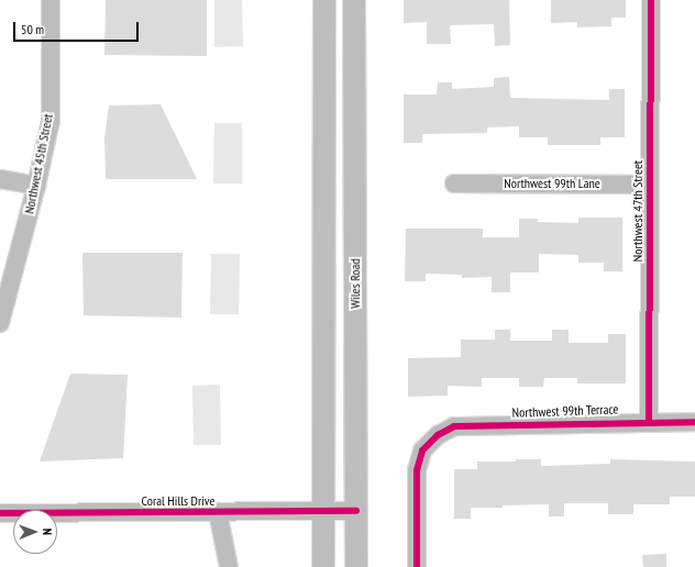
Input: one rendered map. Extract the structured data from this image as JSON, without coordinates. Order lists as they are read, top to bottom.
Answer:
{
  "streets": {
    "main road": ["Wiles Road"],
    "street": [
      "Northwest 45th Street",
      "Northwest 99th Lane",
      "Northwest 47th Street",
      "Northwest 99th Terrace",
      "Coral Hills Drive"
    ]
  },
  "crossings": [
    ["Northwest 99th Lane", "Northwest 47th Street"],
    ["Northwest 47th Street", "Northwest 99th Terrace"],
    ["Wiles Road", "Coral Hills Drive"]
  ],
  "scale_bar": "50 m",
  "north": "right"
}
